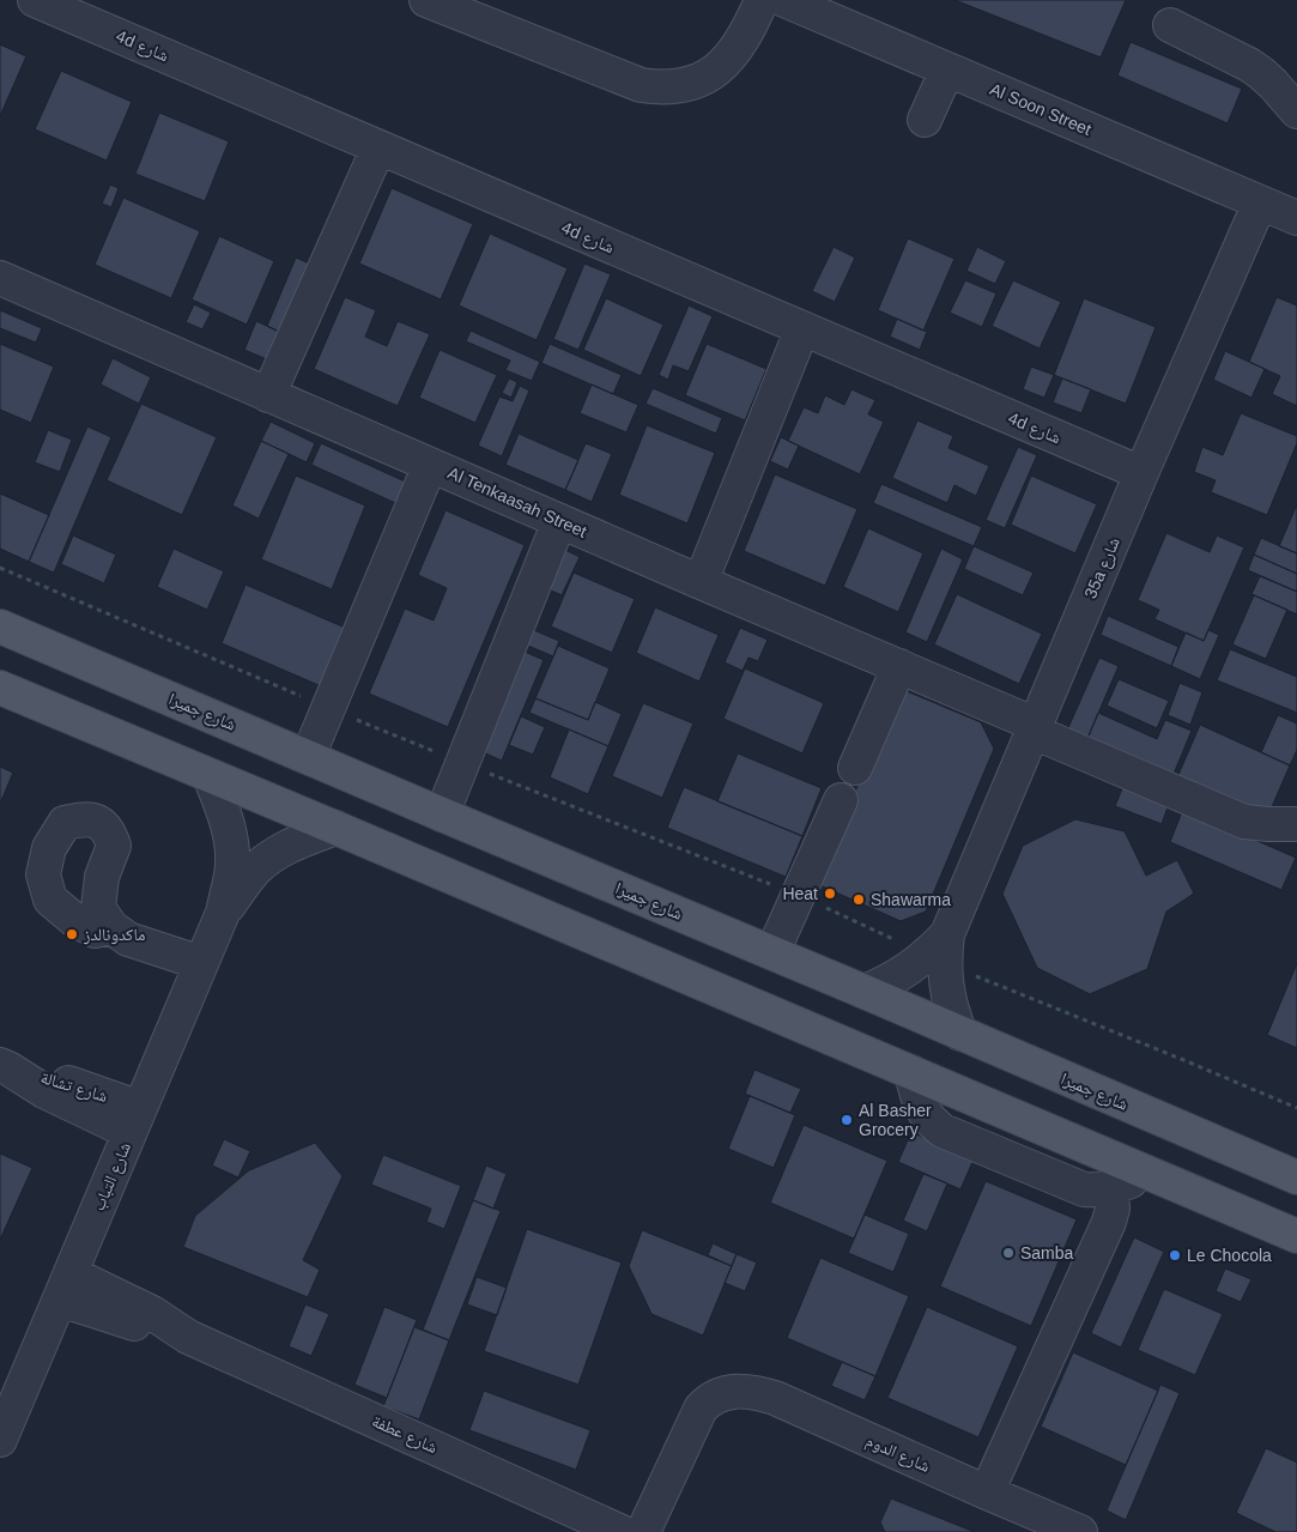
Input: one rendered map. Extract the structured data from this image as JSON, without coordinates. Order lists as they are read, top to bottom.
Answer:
{
  "streets": {
    "main road": ["شارع جميرا"],
    "street": [
      "4d شارع",
      "Al Soon Street",
      "Al Tenkaasah Street",
      "35a شارع",
      "شارع تشالة",
      "شارع التباب",
      "شارع عطفة",
      "شارع الدوم"
    ]
  },
  "crossings": [
    ["4d شارع", "35a شارع"],
    ["Al Soon Street", "35a شارع"],
    ["Al Tenkaasah Street", "35a شارع"],
    ["35a شارع", "شارع جميرا"],
    ["شارع تشالة", "شارع التباب"],
    ["شارع التباب", "شارع عطفة"]
  ],
  "places": [
    "Heat",
    "Shawarma",
    "ماكدونالدز",
    "Al Basher Grocery",
    "Samba",
    "Le Chocola"
  ]
}
